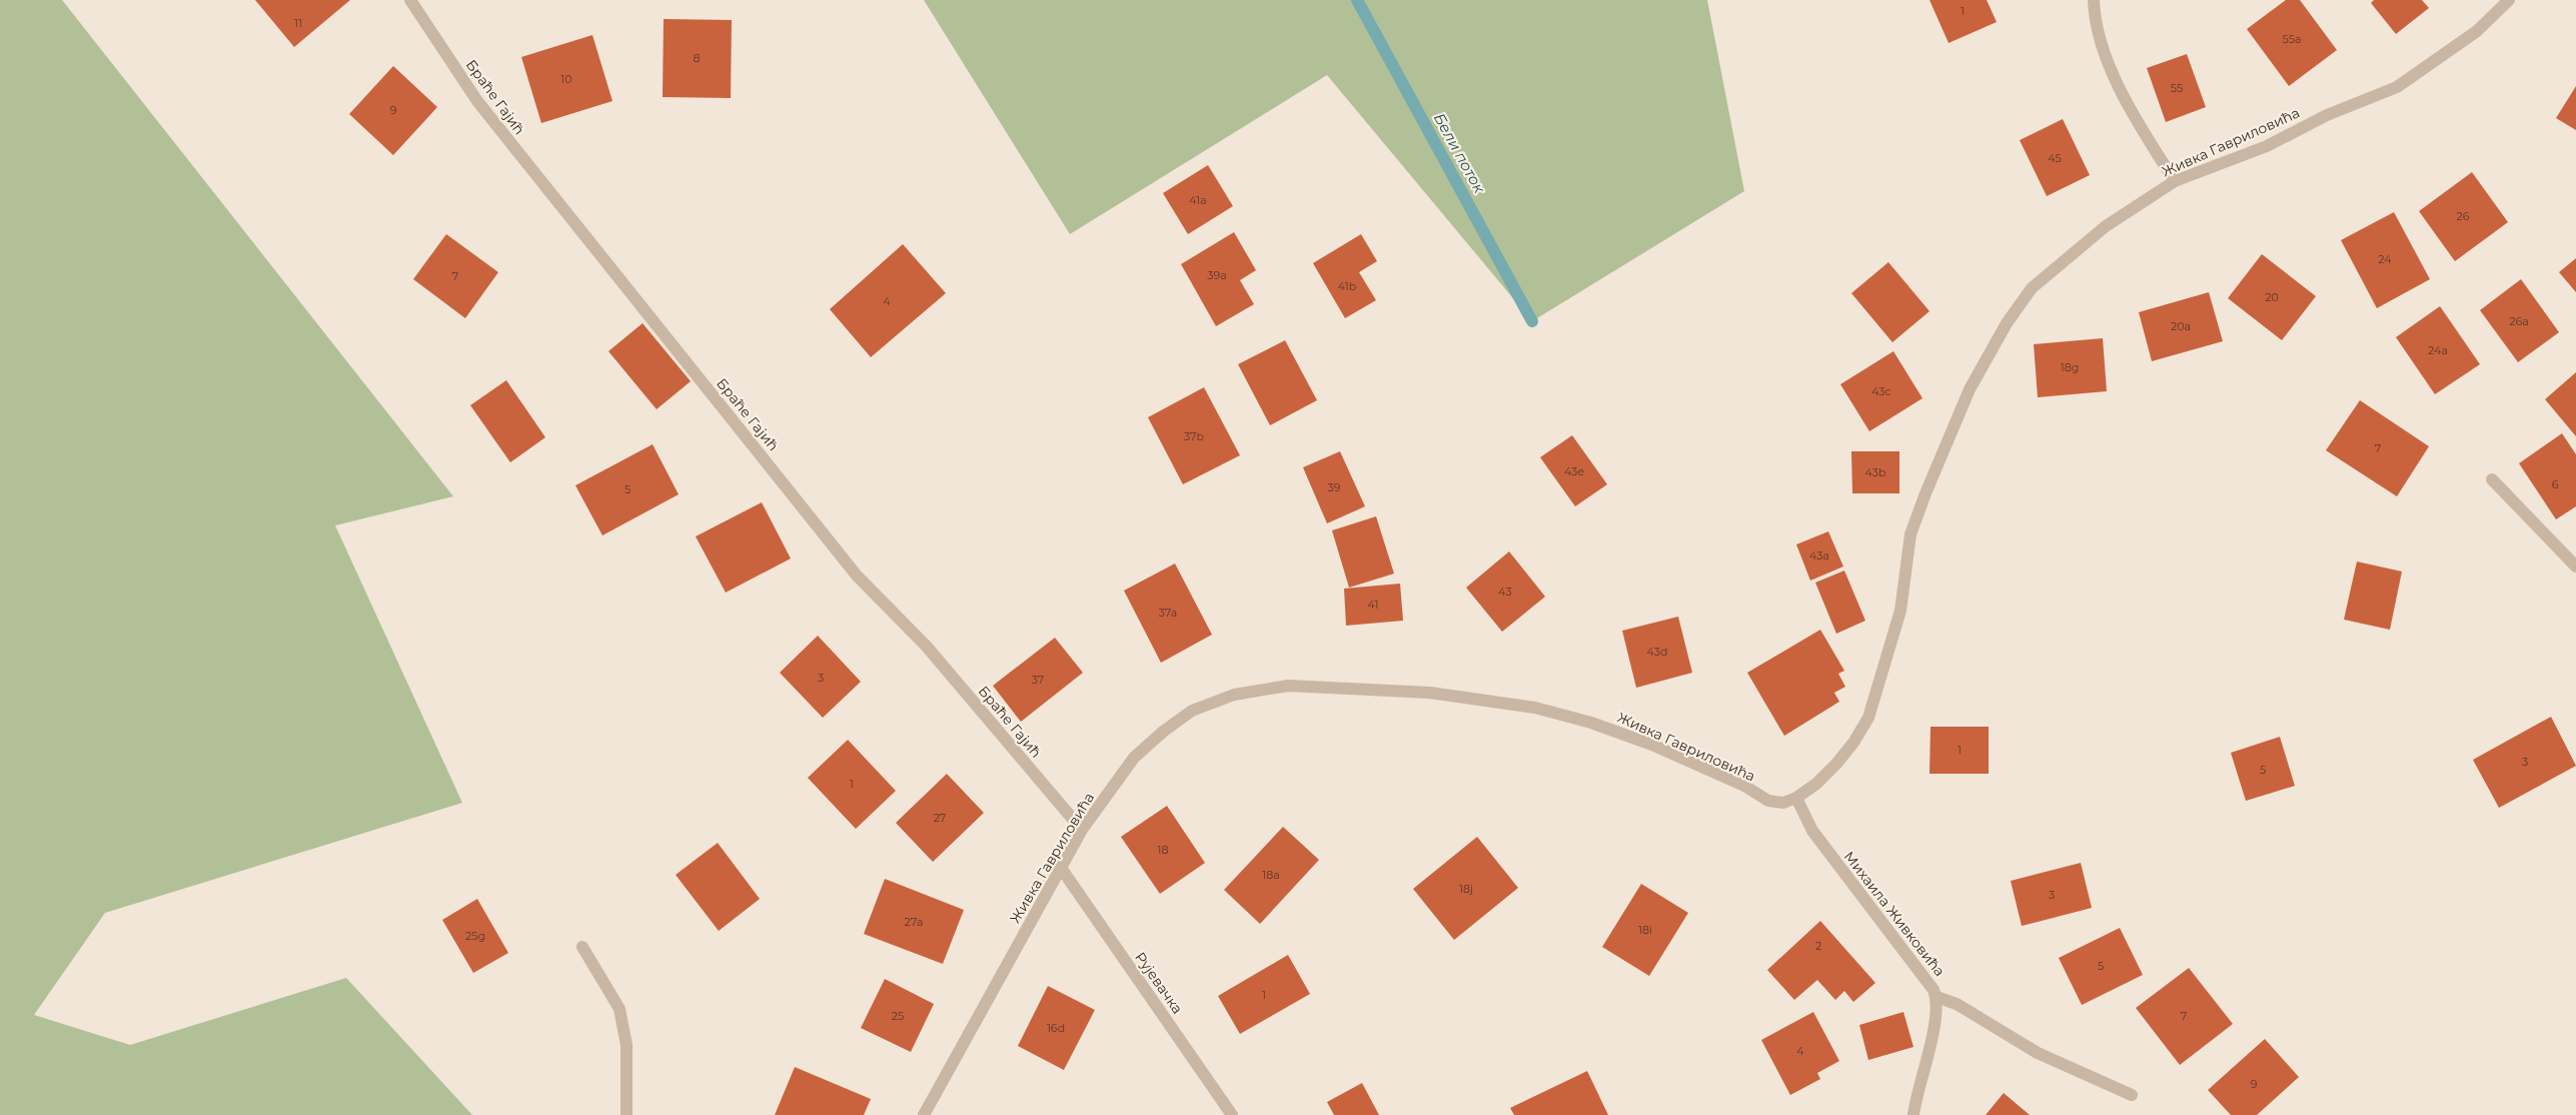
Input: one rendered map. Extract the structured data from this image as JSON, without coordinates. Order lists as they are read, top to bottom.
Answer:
{
  "streets": {
    "street": [
      "Браће Гајић",
      "Живка Гавриловића",
      "Михаила Живковића",
      "Рујевачка"
    ]
  },
  "crossings": [
    ["Браће Гајић", "Живка Гавриловића"],
    ["Живка Гавриловића", "Михаила Живковића"],
    ["Живка Гавриловића", "Рујевачка"]
  ],
  "water": ["Бели поток"],
  "house_numbers": [
    "1",
    "11",
    "55a",
    "8",
    "10",
    "55",
    "9",
    "45",
    "41a",
    "26",
    "24",
    "39a",
    "7",
    "41b",
    "20",
    "4",
    "26a",
    "20a",
    "24a",
    "18g",
    "43c",
    "37b",
    "7",
    "43e",
    "43b",
    "6",
    "39",
    "5",
    "43a",
    "43",
    "41",
    "37a",
    "43d",
    "3",
    "37",
    "1",
    "3",
    "5",
    "1",
    "27",
    "18",
    "18a",
    "18j",
    "3",
    "27a",
    "18i",
    "25g",
    "2",
    "5",
    "1",
    "25",
    "7",
    "16d",
    "4",
    "9"
  ]
}
